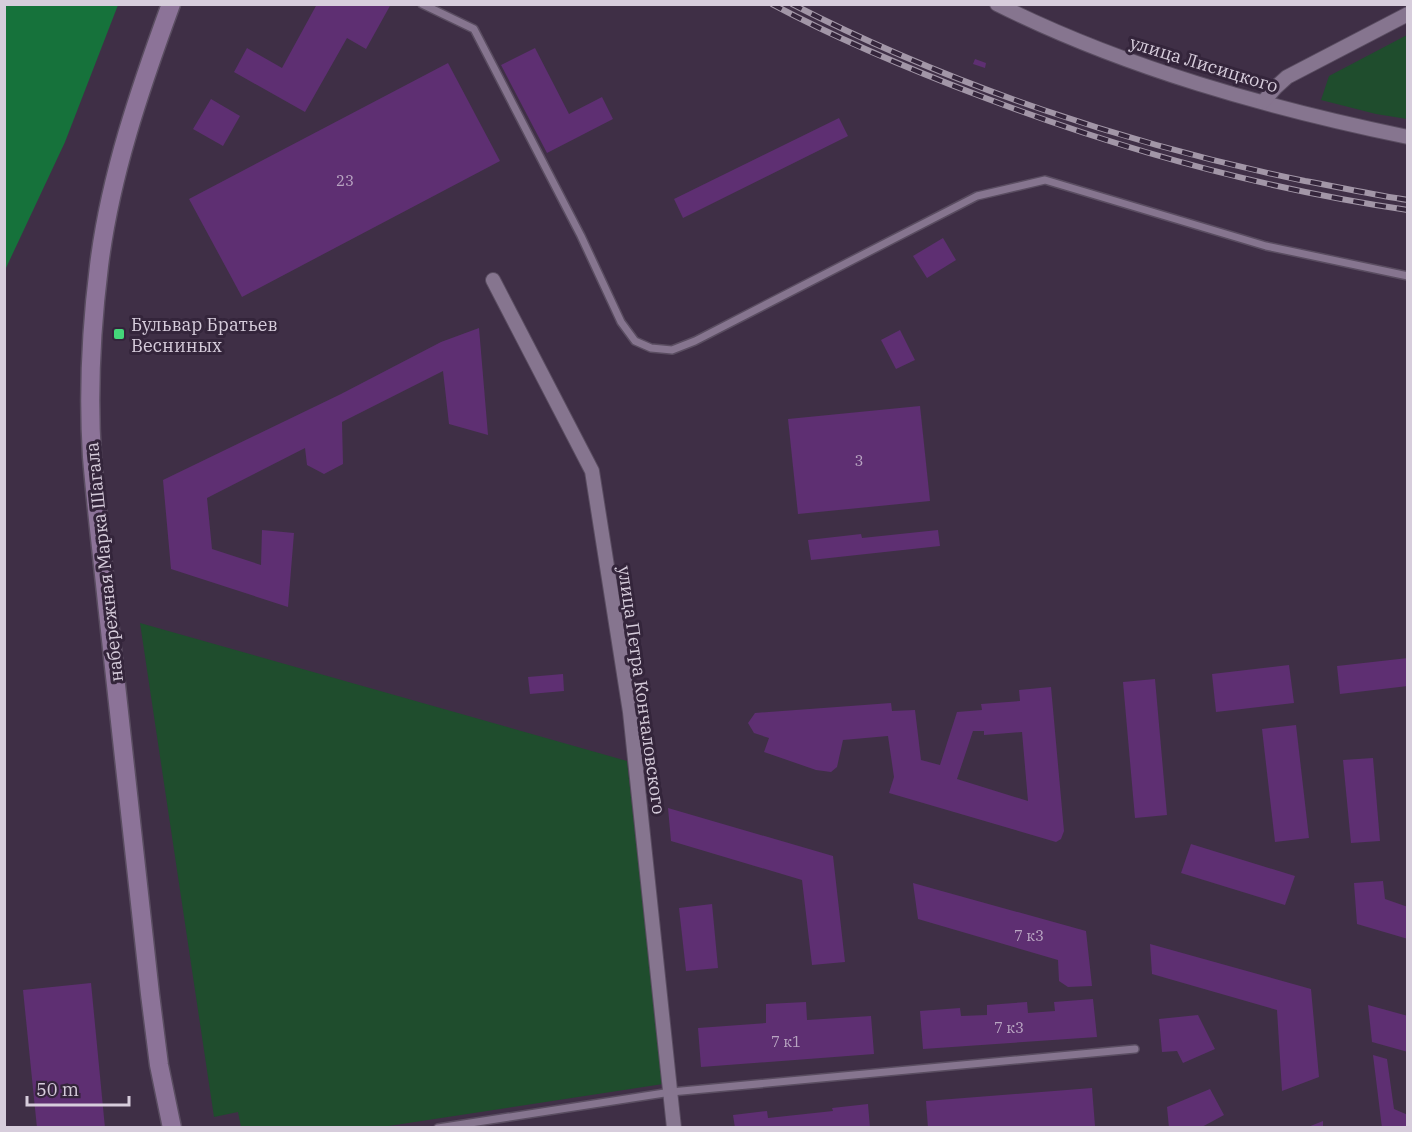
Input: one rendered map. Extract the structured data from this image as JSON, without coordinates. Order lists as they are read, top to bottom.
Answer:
{
  "streets": {
    "main road": ["набережная Марка Шагала"],
    "street": ["улица Лисицкого", "улица Петра Кончаловского"]
  },
  "places": {
    "transit": ["Бульвар Братьев Весниных"]
  },
  "house_numbers": [
    "23",
    "3",
    "7 к3",
    "7 к3",
    "7 к1"
  ],
  "scale_bar": "50 m"
}
